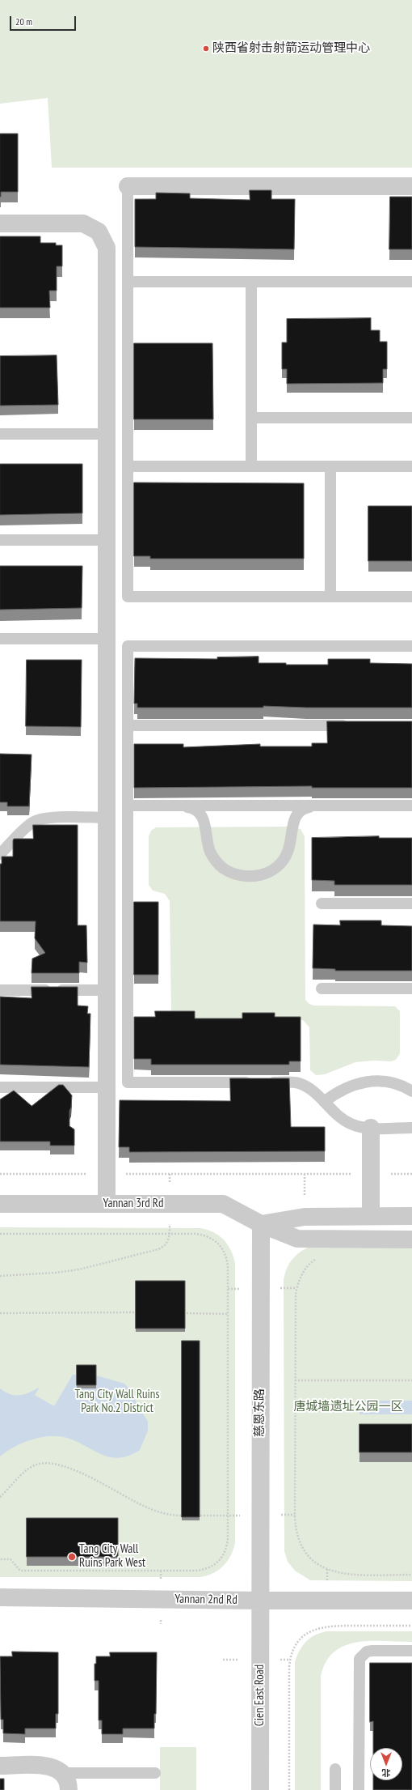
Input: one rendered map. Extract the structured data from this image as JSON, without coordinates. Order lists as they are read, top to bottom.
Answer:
{
  "streets": {
    "street": [
      "Yannan 3rd Rd",
      "慈恩东路",
      "Yannan 2nd Rd",
      "Cien East Road"
    ]
  },
  "crossings": [
    ["Yannan 3rd Rd", "慈恩东路"],
    ["慈恩东路", "Yannan 2nd Rd"],
    ["慈恩东路", "Cien East Road"],
    ["Yannan 2nd Rd", "Cien East Road"]
  ],
  "parks": ["Tang City Wall Ruins Park No.2 District", "唐城墙遗址公园一区"],
  "places": ["陕西省射击射箭运动管理中心", "Tang City Wall Ruins Park West"],
  "scale_bar": "20 m",
  "north": "bottom"
}
